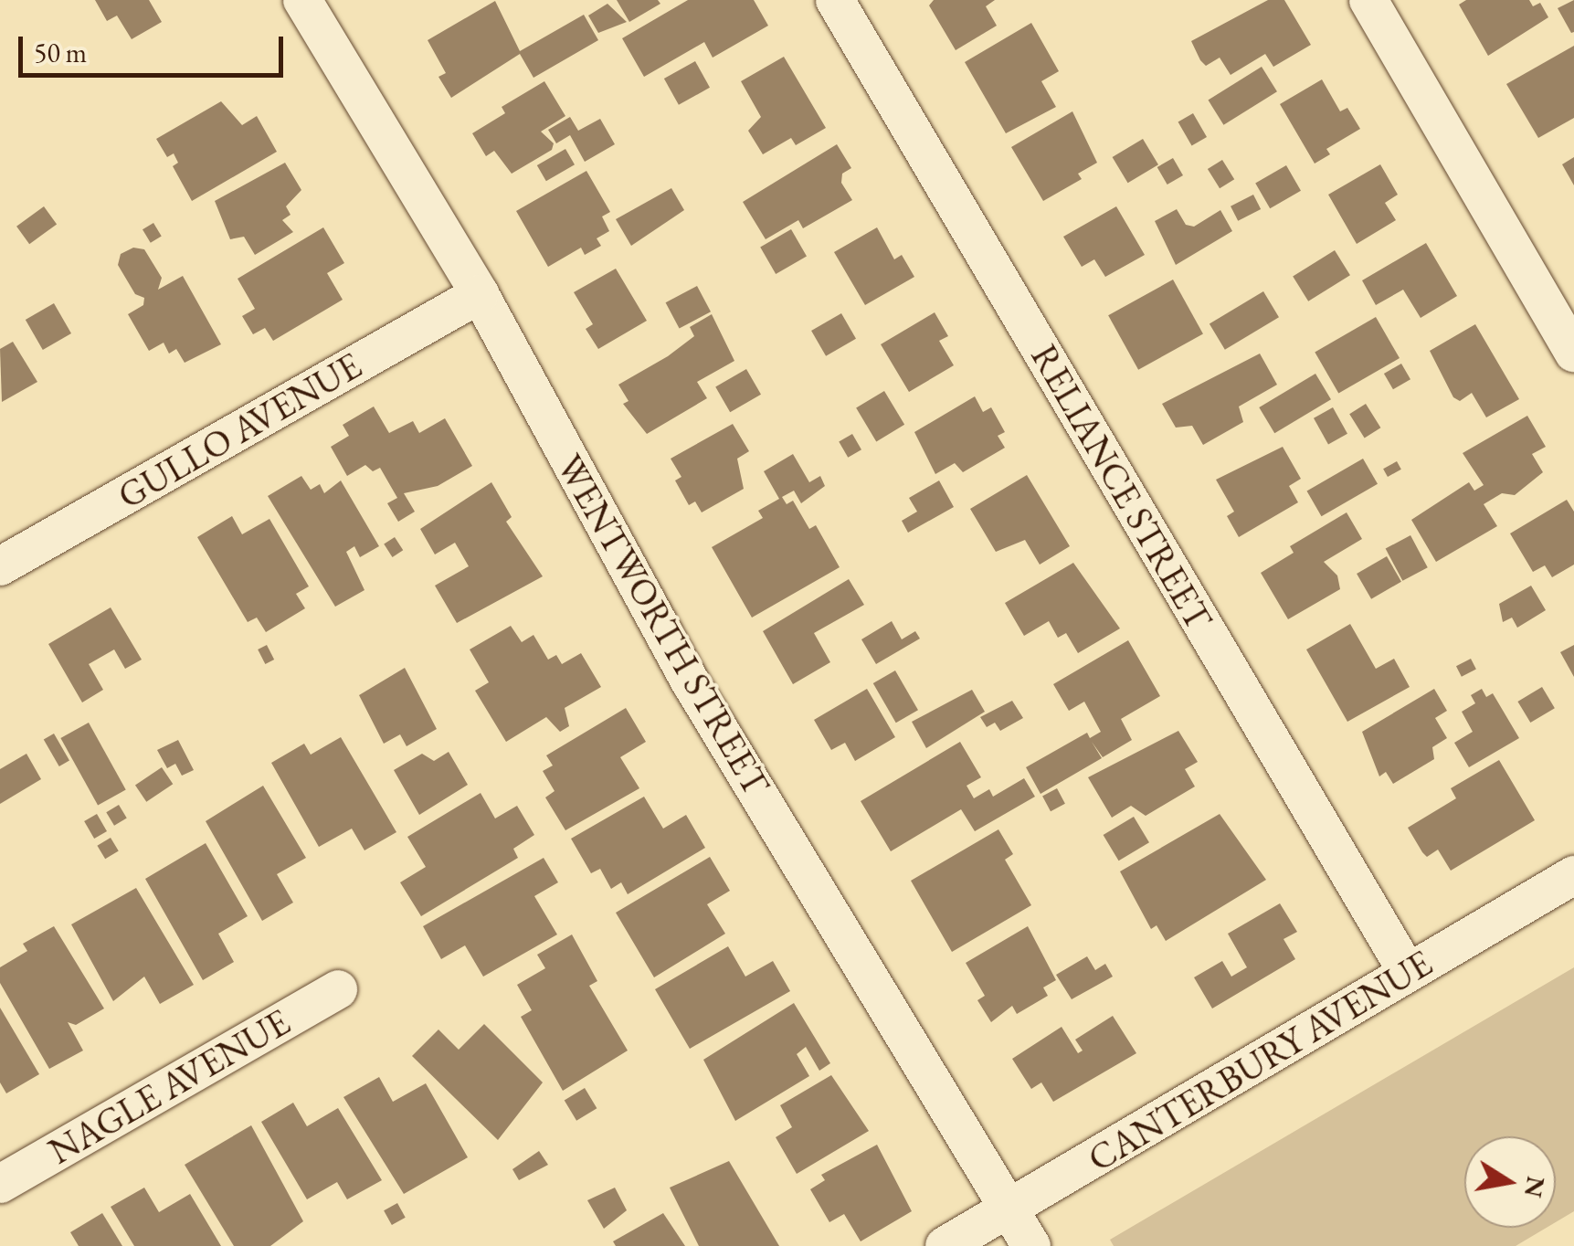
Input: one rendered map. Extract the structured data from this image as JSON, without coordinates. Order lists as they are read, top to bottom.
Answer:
{
  "streets": {
    "street": [
      "GULLO AVENUE",
      "RELIANCE STREET",
      "WENTWORTH STREET",
      "CANTERBURY AVENUE",
      "NAGLE AVENUE"
    ]
  },
  "crossings": [
    ["GULLO AVENUE", "WENTWORTH STREET"],
    ["RELIANCE STREET", "CANTERBURY AVENUE"],
    ["WENTWORTH STREET", "CANTERBURY AVENUE"]
  ],
  "scale_bar": "50 m",
  "north": "right"
}
